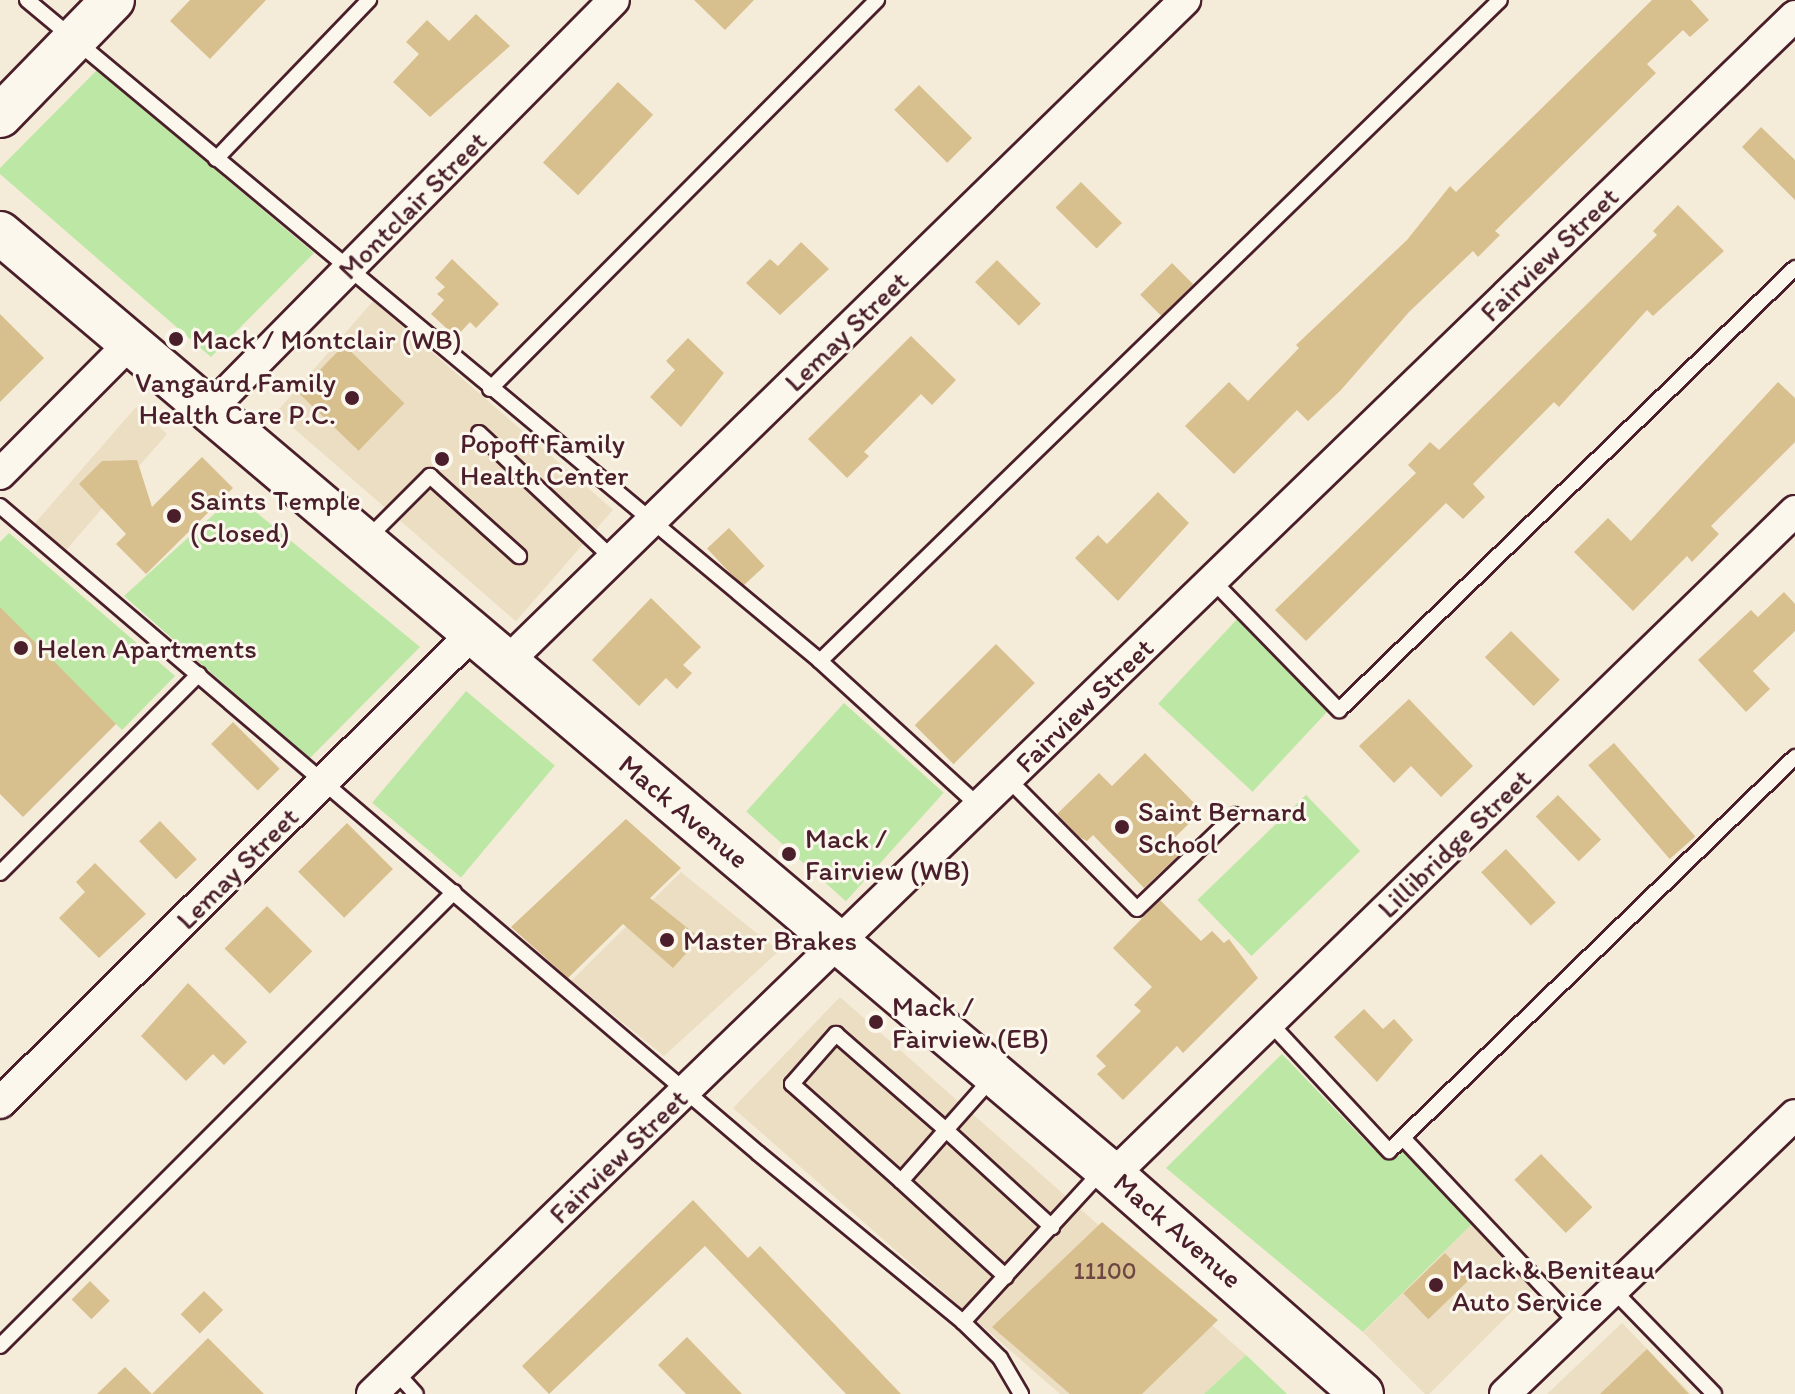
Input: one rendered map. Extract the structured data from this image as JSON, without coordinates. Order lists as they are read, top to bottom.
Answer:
{
  "streets": {
    "main road": ["Mack Avenue"],
    "street": [
      "Montclair Street",
      "Fairview Street",
      "Lemay Street",
      "Lillibridge Street"
    ]
  },
  "crossings": [
    ["Montclair Street", "Mack Avenue"],
    ["Fairview Street", "Mack Avenue"],
    ["Lemay Street", "Mack Avenue"],
    ["Mack Avenue", "Lillibridge Street"]
  ],
  "places": [
    "Mack / Montclair (WB)",
    "Vangaurd Family Health Care P.C.",
    "Popoff Family Health Center",
    "Saints Temple (Closed)",
    "Helen Apartments",
    "Saint Bernard School",
    "Mack / Fairview (WB)",
    "Master Brakes",
    "Mack / Fairview (EB)",
    "Mack & Beniteau Auto Service"
  ],
  "house_numbers": ["11100"]
}
